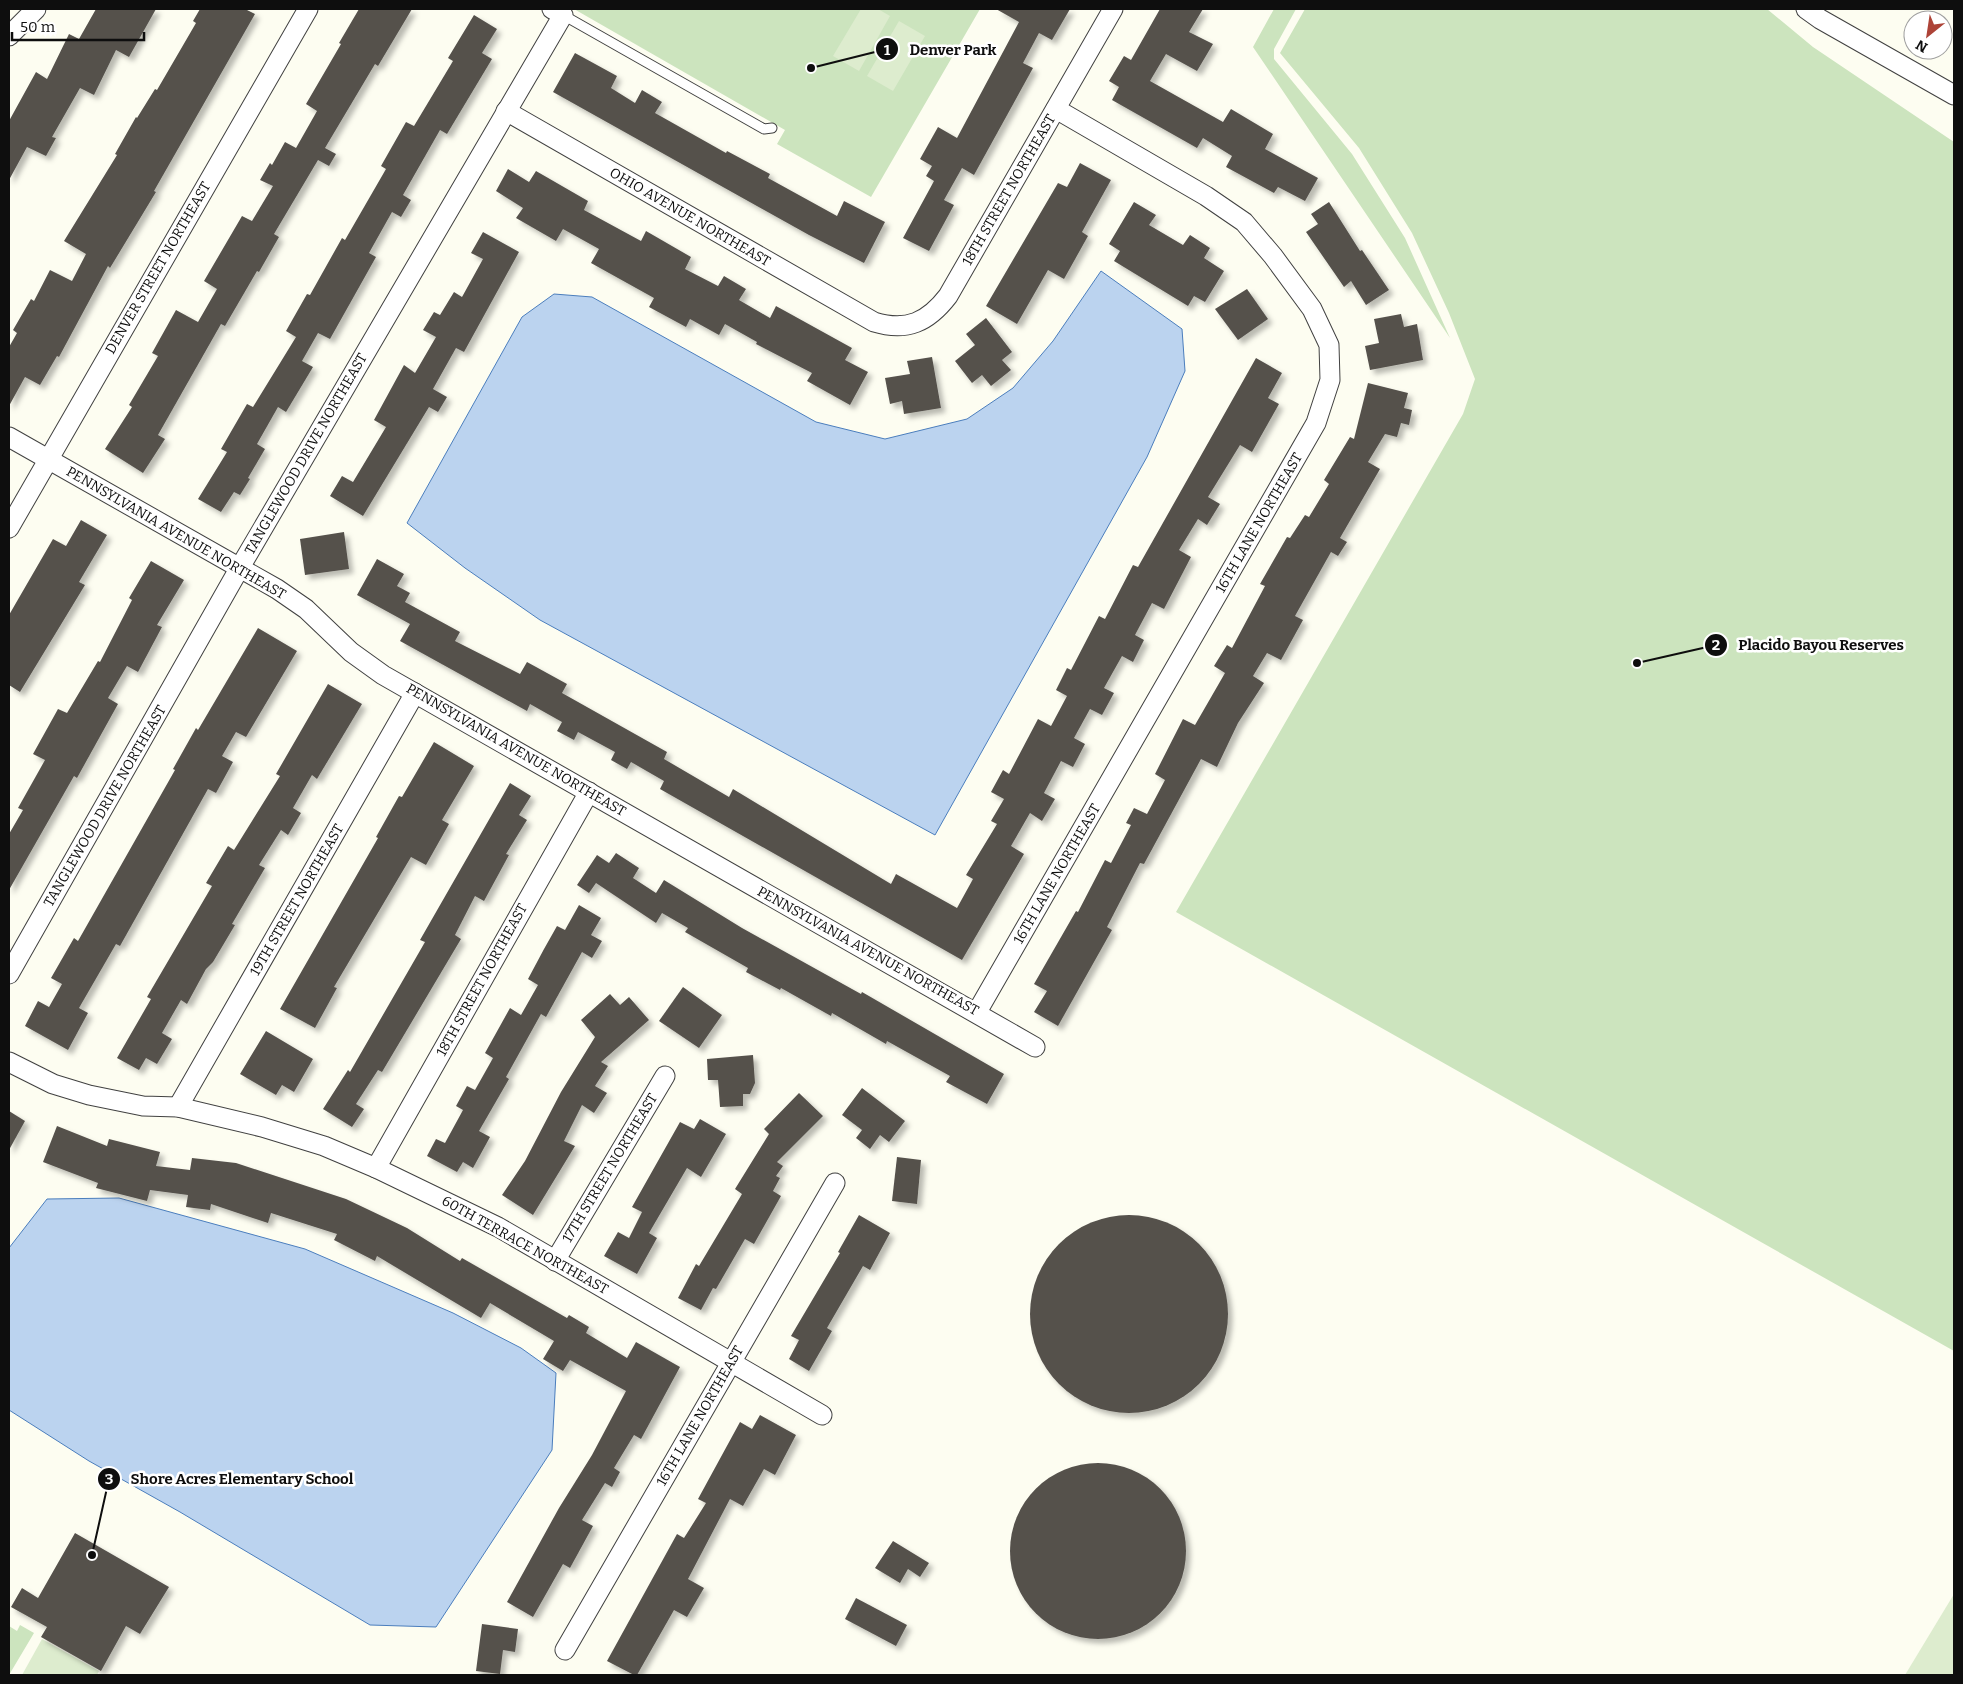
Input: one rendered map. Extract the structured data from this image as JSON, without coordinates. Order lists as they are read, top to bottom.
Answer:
{
  "streets": {
    "street": [
      "18TH STREET NORTHEAST",
      "OHIO AVENUE NORTHEAST",
      "DENVER STREET NORTHEAST",
      "TANGLEWOOD DRIVE NORTHEAST",
      "16TH LANE NORTHEAST",
      "PENNSYLVANIA AVENUE NORTHEAST",
      "19TH STREET NORTHEAST",
      "17TH STREET NORTHEAST",
      "60TH TERRACE NORTHEAST"
    ]
  },
  "crossings": [
    ["18TH STREET NORTHEAST", "OHIO AVENUE NORTHEAST"],
    ["18TH STREET NORTHEAST", "16TH LANE NORTHEAST"],
    ["18TH STREET NORTHEAST", "PENNSYLVANIA AVENUE NORTHEAST"],
    ["18TH STREET NORTHEAST", "60TH TERRACE NORTHEAST"],
    ["OHIO AVENUE NORTHEAST", "TANGLEWOOD DRIVE NORTHEAST"],
    ["DENVER STREET NORTHEAST", "PENNSYLVANIA AVENUE NORTHEAST"],
    ["TANGLEWOOD DRIVE NORTHEAST", "PENNSYLVANIA AVENUE NORTHEAST"],
    ["16TH LANE NORTHEAST", "PENNSYLVANIA AVENUE NORTHEAST"],
    ["16TH LANE NORTHEAST", "60TH TERRACE NORTHEAST"],
    ["PENNSYLVANIA AVENUE NORTHEAST", "19TH STREET NORTHEAST"],
    ["19TH STREET NORTHEAST", "60TH TERRACE NORTHEAST"],
    ["17TH STREET NORTHEAST", "60TH TERRACE NORTHEAST"]
  ],
  "places": ["Denver Park", "Placido Bayou Reserves", "Shore Acres Elementary School"],
  "scale_bar": "50 m",
  "north": "bottom left"
}
